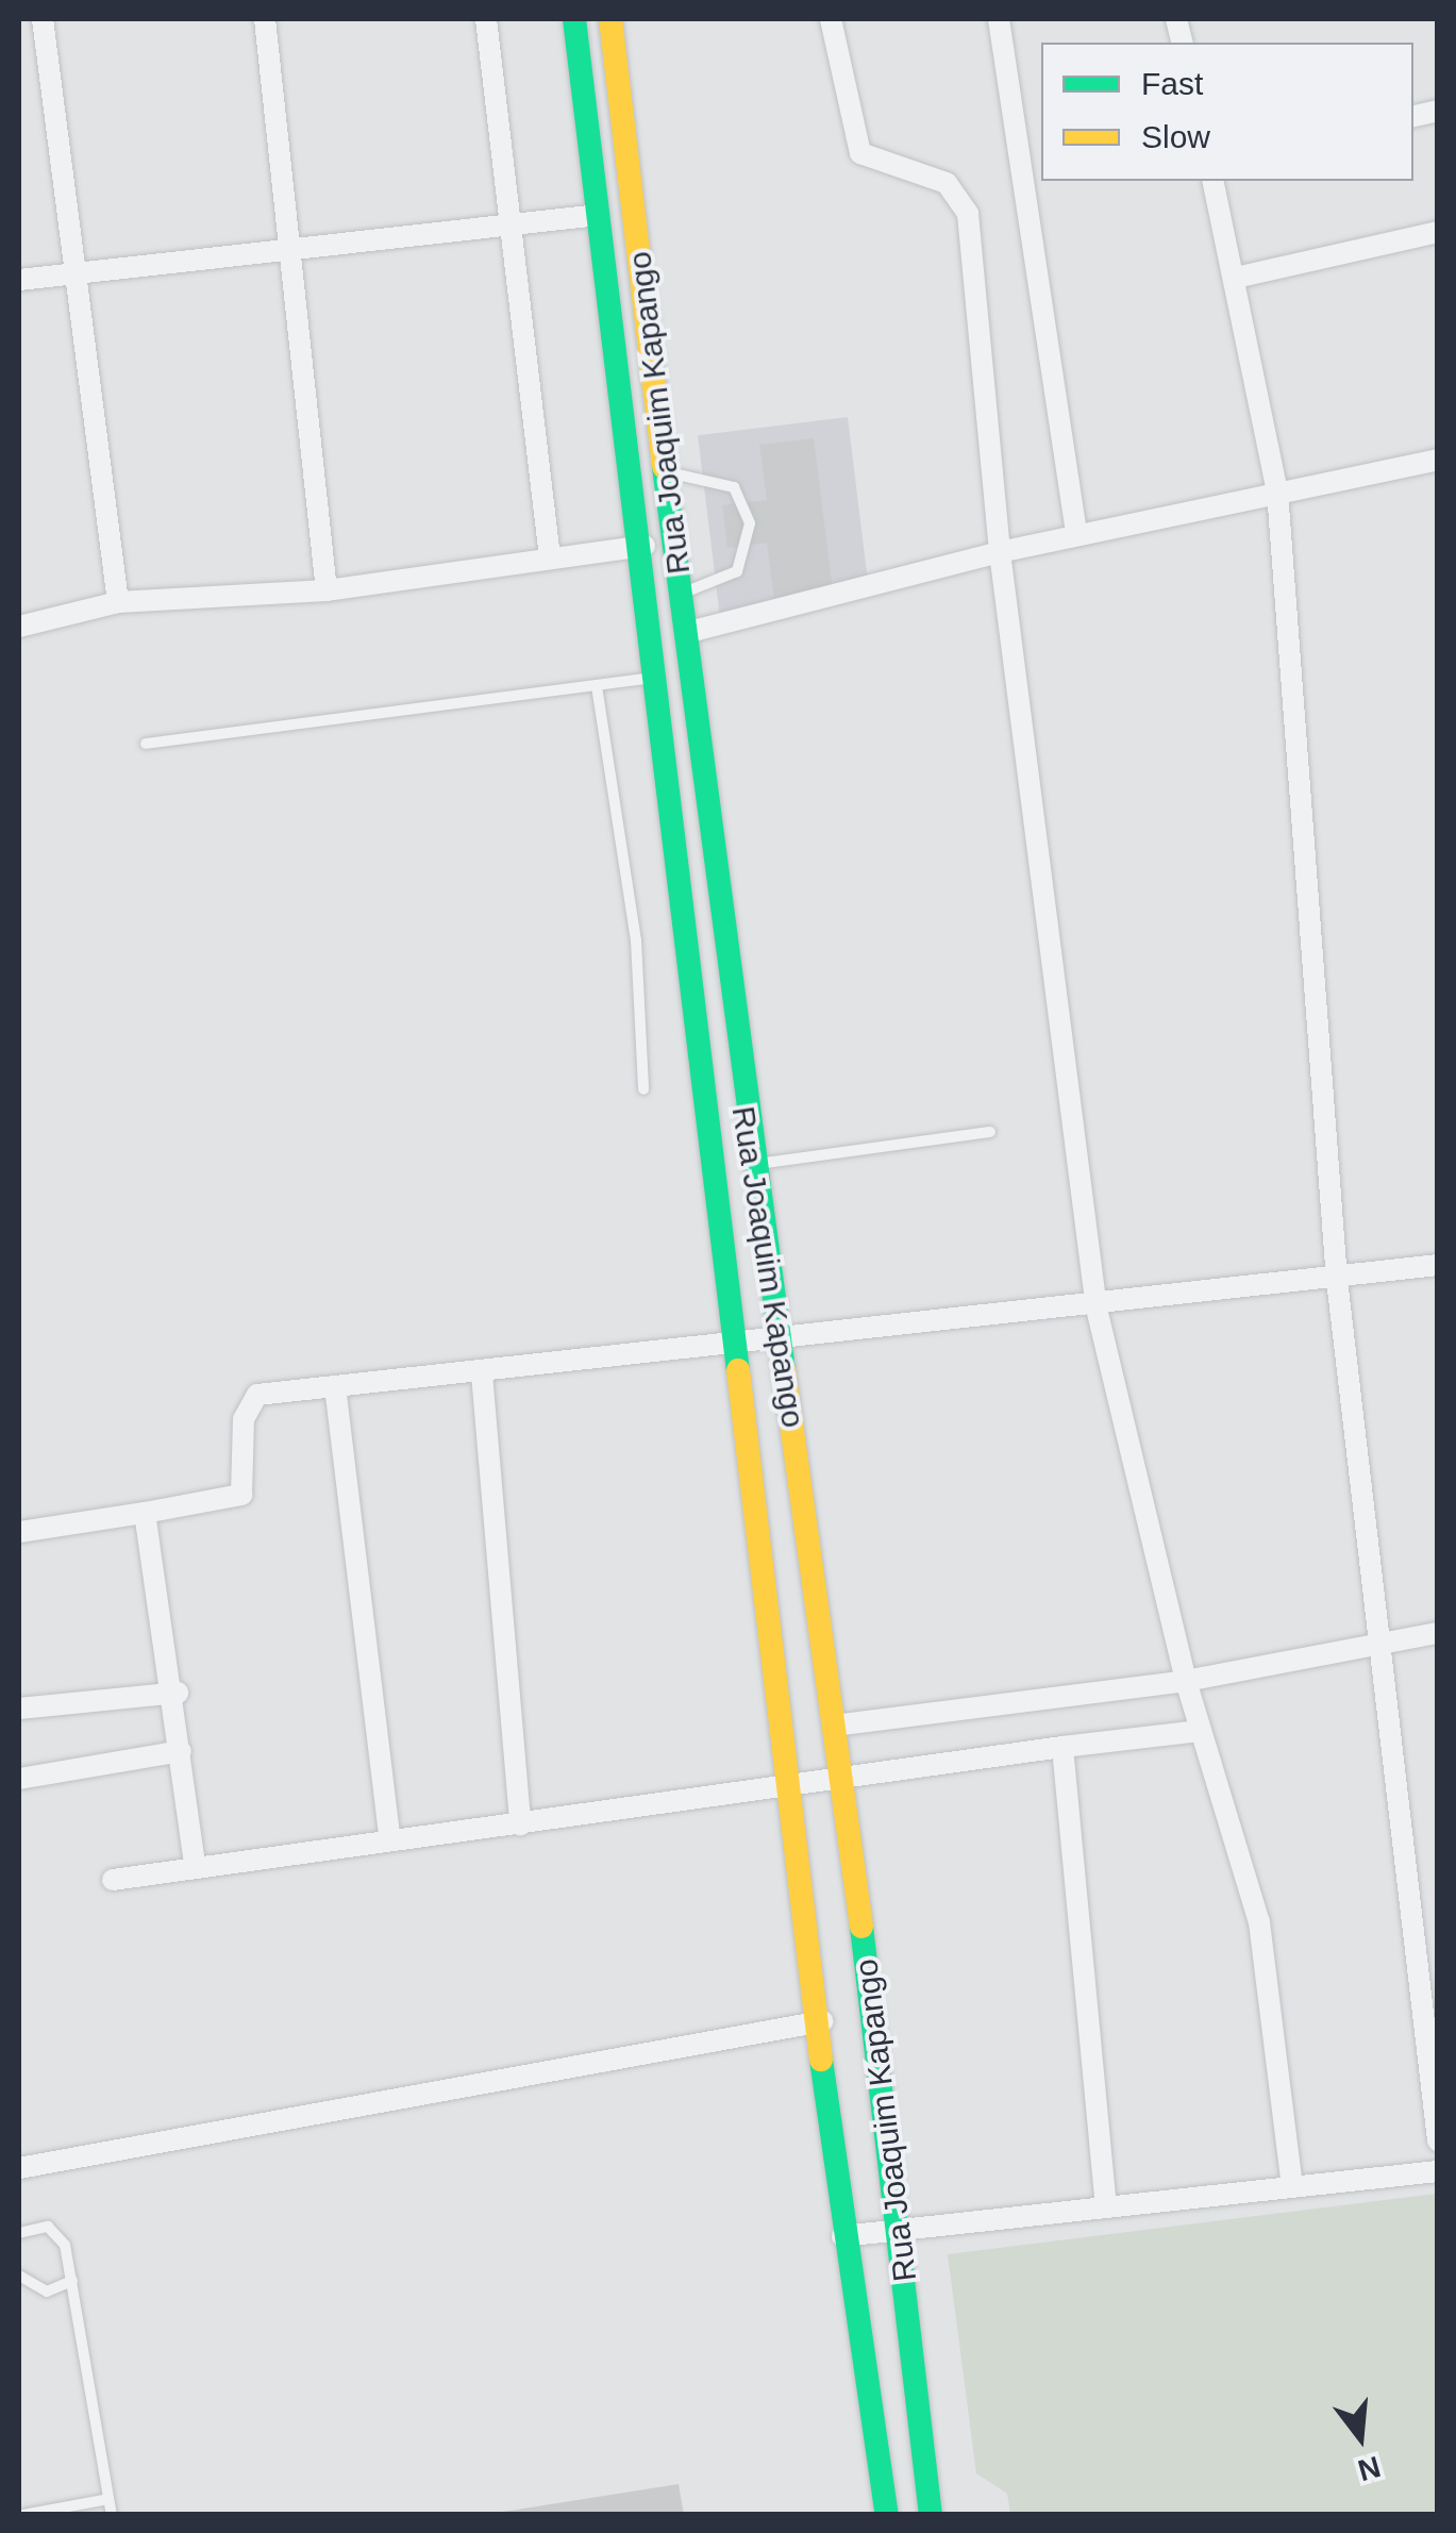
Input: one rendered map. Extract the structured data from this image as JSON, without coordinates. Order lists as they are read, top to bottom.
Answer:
{
  "streets": {
    "main road": ["Rua Joaquim Kapango"]
  },
  "legend": ["Fast", "Slow"],
  "north": "bottom"
}
